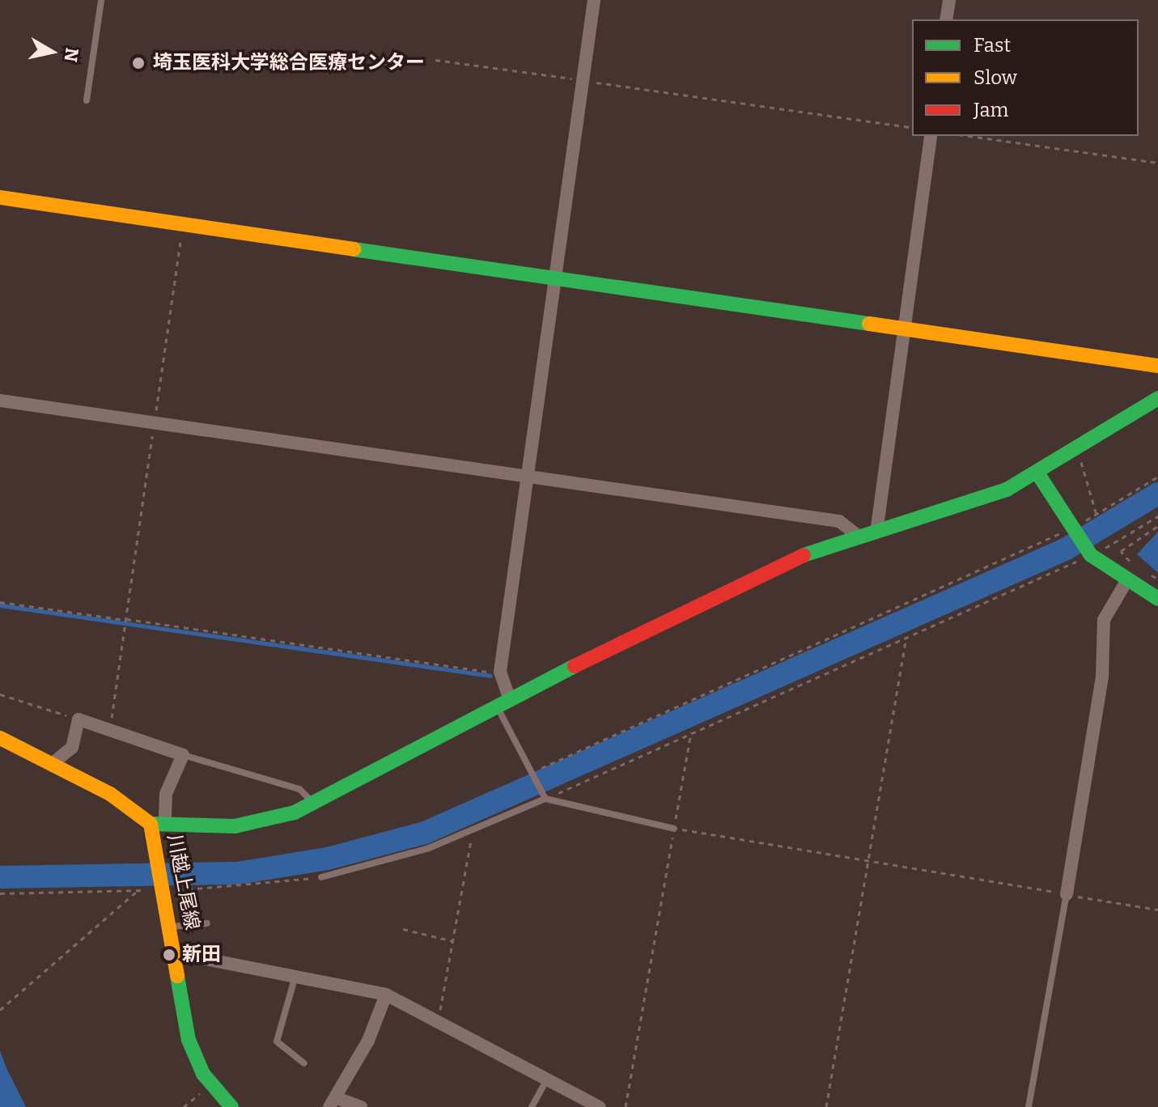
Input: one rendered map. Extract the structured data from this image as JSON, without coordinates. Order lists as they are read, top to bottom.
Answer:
{
  "streets": {
    "street": ["川越上尾線"]
  },
  "places": ["埼玉医科大学総合医療センター", "新田"],
  "legend": ["Fast", "Slow", "Jam"],
  "north": "right"
}
